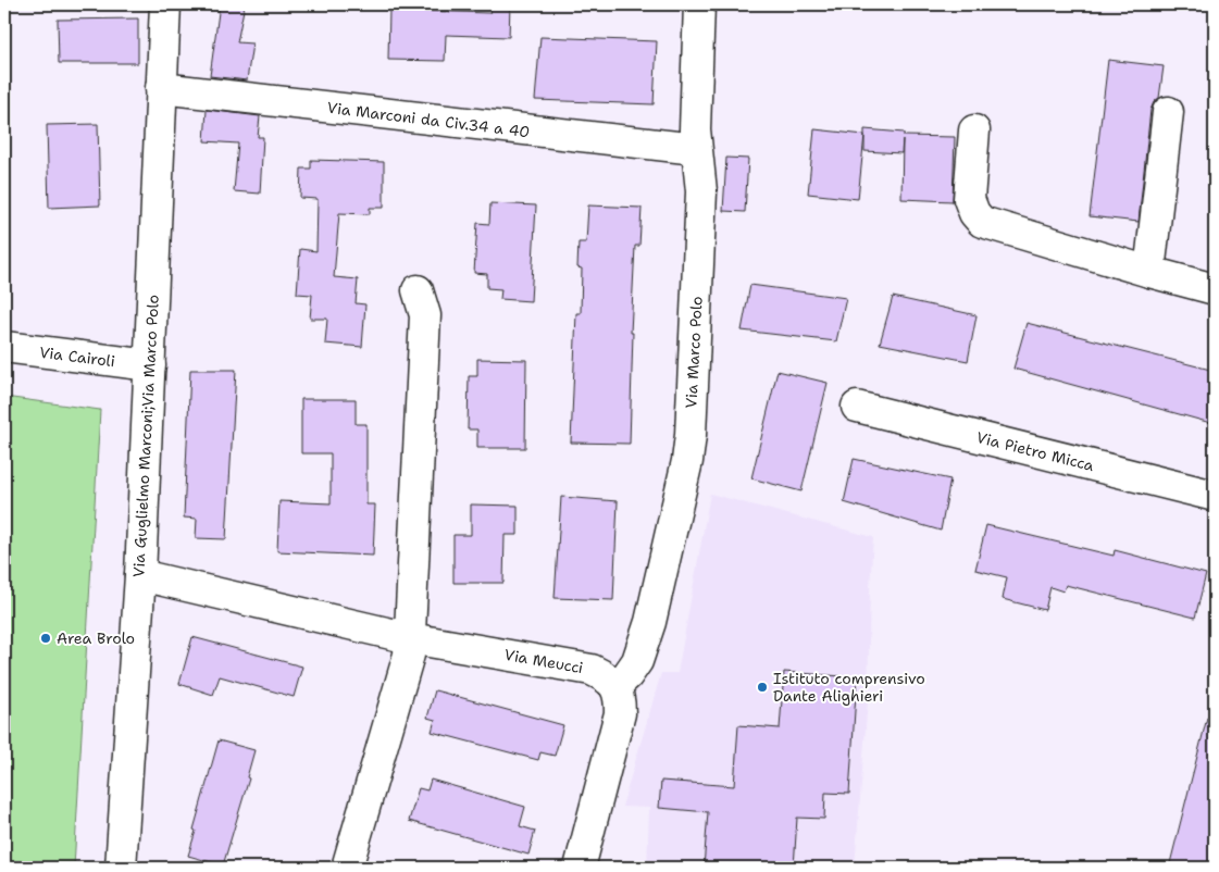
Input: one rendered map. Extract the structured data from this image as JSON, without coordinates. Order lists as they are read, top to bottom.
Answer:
{
  "streets": {
    "street": [
      "Via Marconi da Civ.34 a 40",
      "Via Marco Polo",
      "Via Cairoli",
      "Via Guglielmo Marconi;Via Marco Polo",
      "Via Pietro Micca",
      "Via Meucci"
    ]
  },
  "crossings": [
    ["Via Marconi da Civ.34 a 40", "Via Marco Polo"],
    ["Via Marconi da Civ.34 a 40", "Via Guglielmo Marconi;Via Marco Polo"],
    ["Via Marco Polo", "Via Meucci"],
    ["Via Cairoli", "Via Guglielmo Marconi;Via Marco Polo"],
    ["Via Guglielmo Marconi;Via Marco Polo", "Via Meucci"]
  ],
  "places": ["Area Brolo", "Istituto comprensivo Dante Alighieri"]
}
